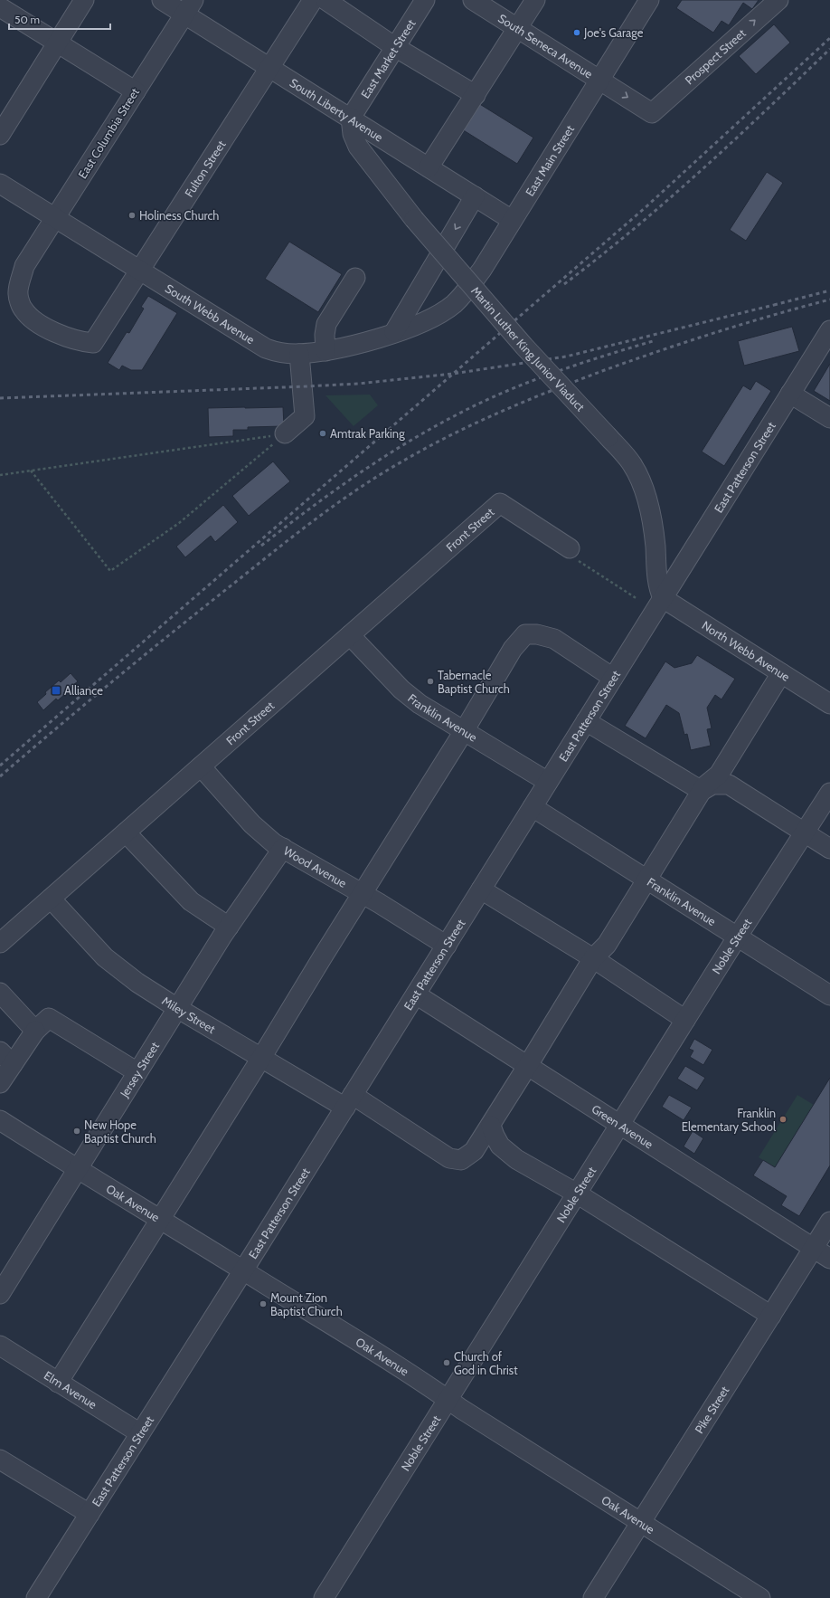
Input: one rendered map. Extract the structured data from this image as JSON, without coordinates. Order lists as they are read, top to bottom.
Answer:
{
  "streets": {
    "street": [
      "South Seneca Avenue",
      "Prospect Street",
      "East Market Street",
      "South Liberty Avenue",
      "East Columbia Street",
      "East Main Street",
      "Fulton Street",
      "South Webb Avenue",
      "Martin Luther King Junior Viaduct",
      "East Patterson Street",
      "Front Street",
      "North Webb Avenue",
      "Franklin Avenue",
      "Wood Avenue",
      "Noble Street",
      "Miley Street",
      "Jersey Street",
      "Green Avenue",
      "Oak Avenue",
      "Elm Avenue",
      "Pike Street"
    ]
  },
  "crossings": [
    ["South Seneca Avenue", "Prospect Street"],
    ["South Seneca Avenue", "East Main Street"],
    ["East Market Street", "South Liberty Avenue"],
    ["East Market Street", "Martin Luther King Junior Viaduct"],
    ["South Liberty Avenue", "East Columbia Street"],
    ["South Liberty Avenue", "East Main Street"],
    ["South Liberty Avenue", "Fulton Street"],
    ["South Liberty Avenue", "Martin Luther King Junior Viaduct"],
    ["East Columbia Street", "Fulton Street"],
    ["East Columbia Street", "South Webb Avenue"],
    ["East Main Street", "South Webb Avenue"],
    ["Fulton Street", "South Webb Avenue"],
    ["Martin Luther King Junior Viaduct", "East Patterson Street"],
    ["Martin Luther King Junior Viaduct", "North Webb Avenue"],
    ["East Patterson Street", "North Webb Avenue"],
    ["East Patterson Street", "Franklin Avenue"],
    ["East Patterson Street", "Wood Avenue"],
    ["East Patterson Street", "Miley Street"],
    ["East Patterson Street", "Green Avenue"],
    ["East Patterson Street", "Oak Avenue"],
    ["East Patterson Street", "Elm Avenue"],
    ["Front Street", "Franklin Avenue"],
    ["Front Street", "Wood Avenue"],
    ["Front Street", "Miley Street"],
    ["North Webb Avenue", "Miley Street"],
    ["Franklin Avenue", "Noble Street"],
    ["Franklin Avenue", "Miley Street"],
    ["Wood Avenue", "Jersey Street"],
    ["Noble Street", "Green Avenue"],
    ["Noble Street", "Oak Avenue"],
    ["Miley Street", "Jersey Street"],
    ["Miley Street", "Green Avenue"],
    ["Jersey Street", "Oak Avenue"],
    ["Green Avenue", "Pike Street"],
    ["Oak Avenue", "Pike Street"]
  ],
  "one_way": ["Prospect Street"],
  "places": {
    "other": [
      "Joe's Garage",
      "Holiness Church",
      "Amtrak Parking",
      "Tabernacle Baptist Church",
      "Franklin Elementary School",
      "New Hope Baptist Church",
      "Mount Zion Baptist Church",
      "Church of God in Christ"
    ],
    "transit": ["Alliance"]
  },
  "scale_bar": "50 m"
}
